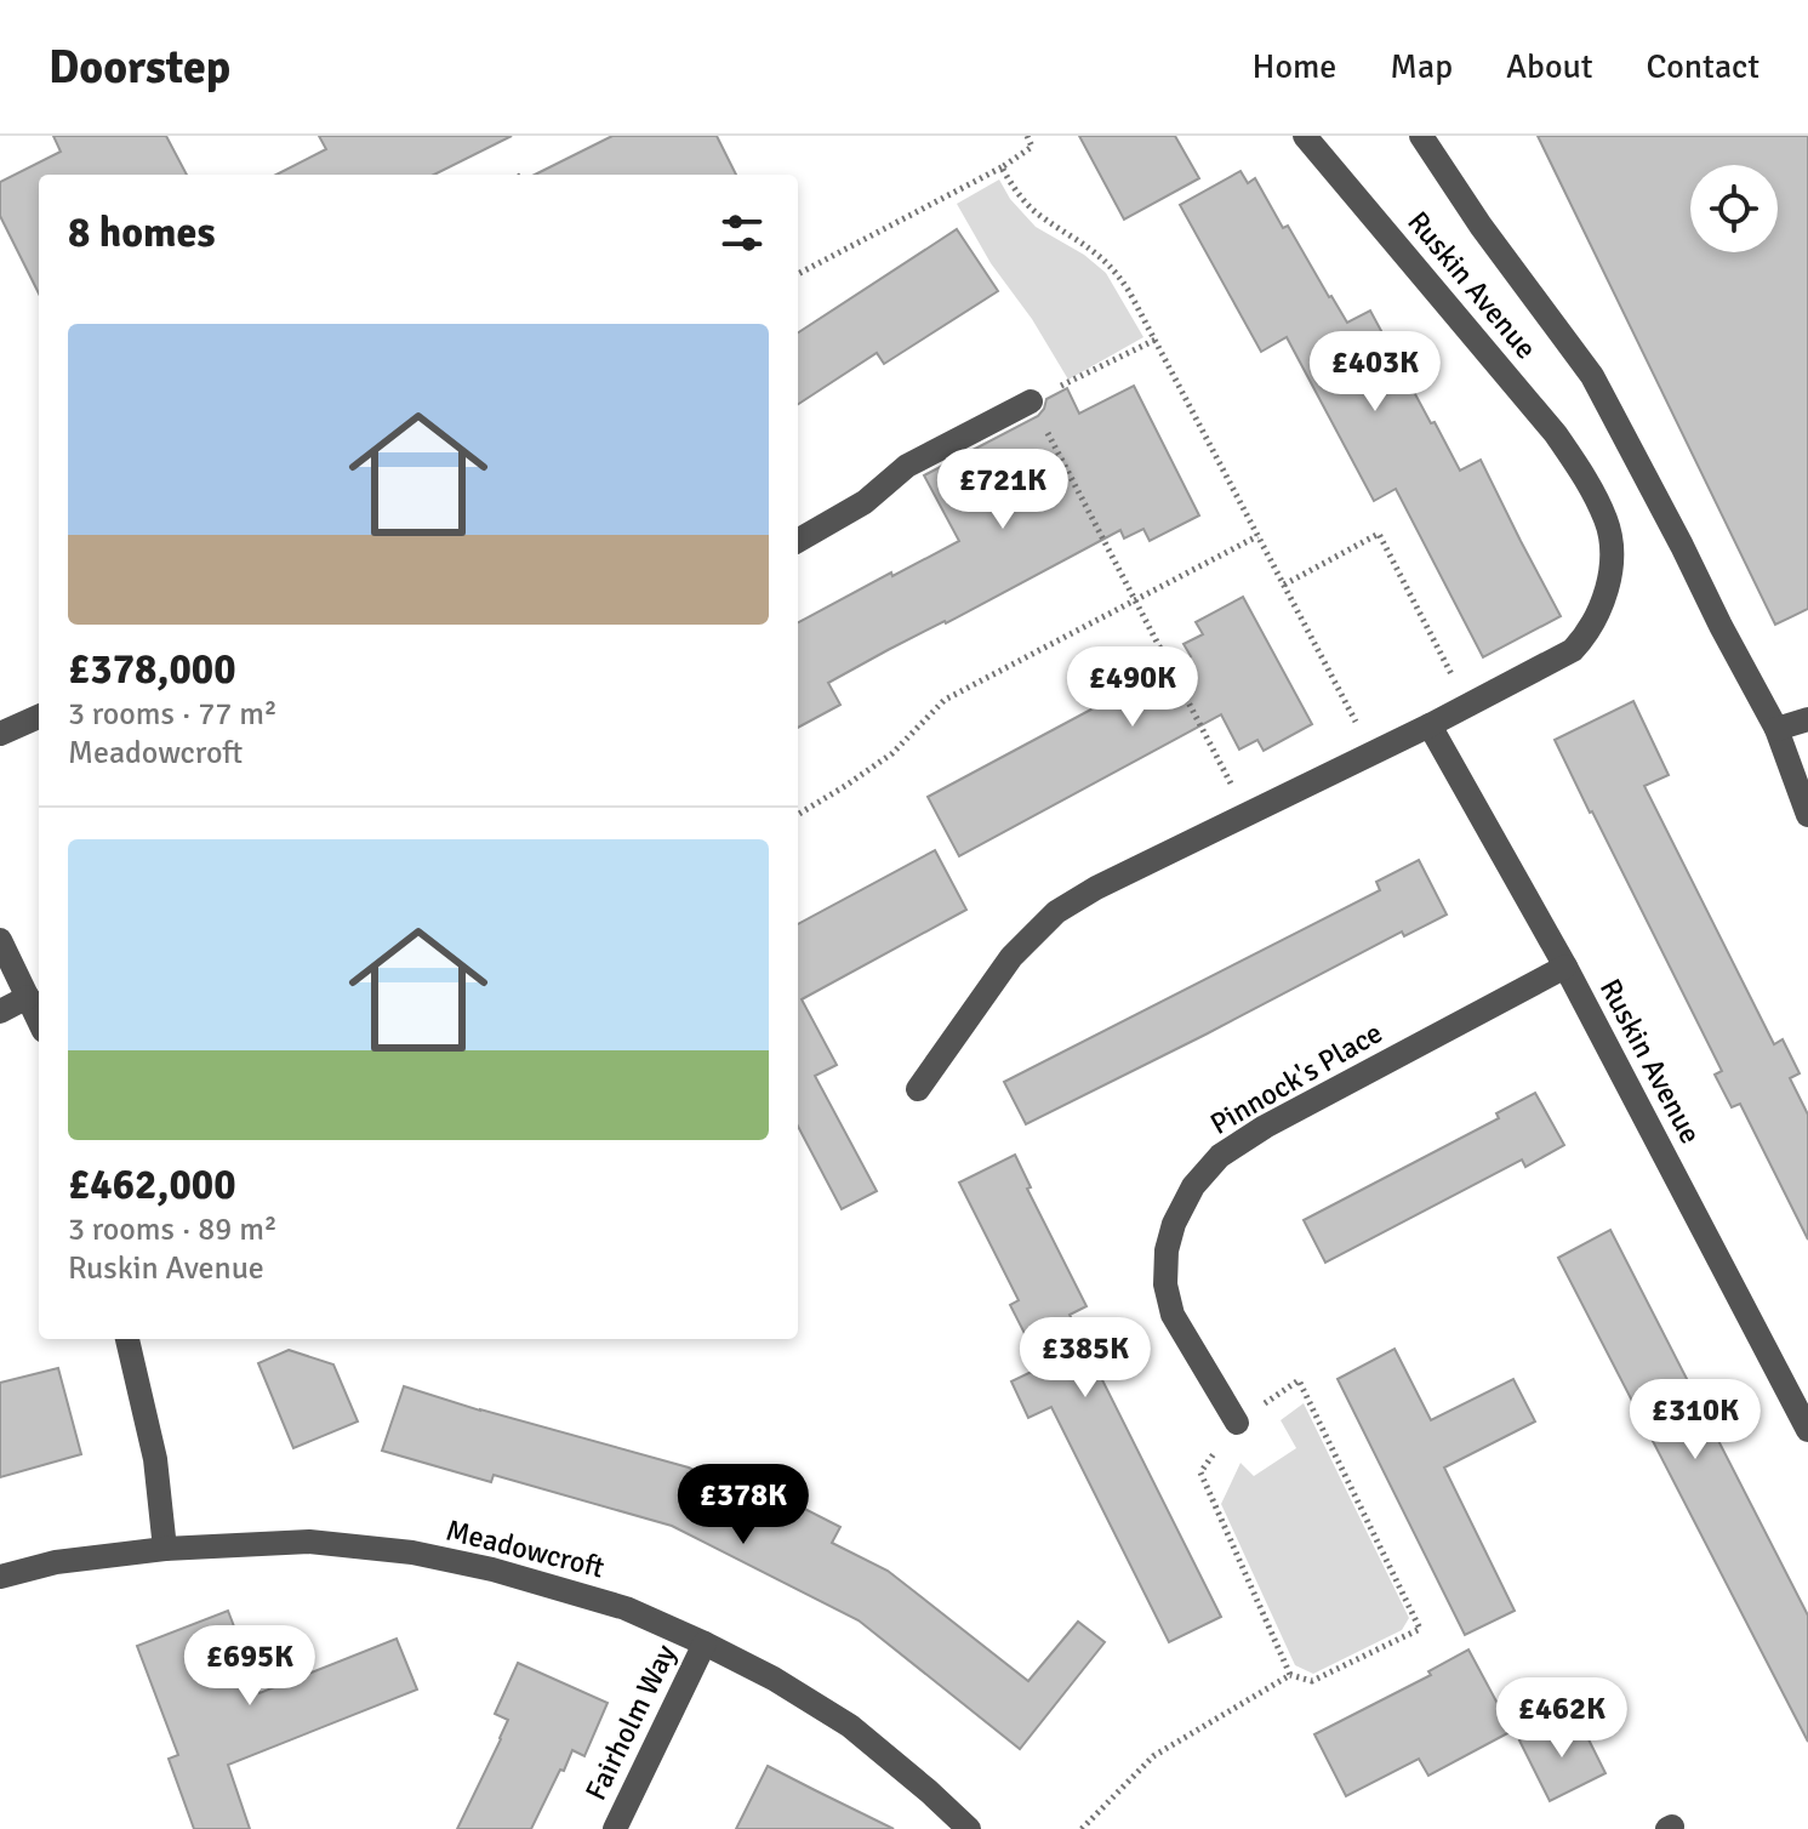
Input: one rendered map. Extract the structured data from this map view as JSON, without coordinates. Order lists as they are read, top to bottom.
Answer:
{
  "streets": {
    "street": [
      "Ruskin Avenue",
      "Pinnock's Place",
      "Meadowcroft",
      "Fairholm Way"
    ]
  },
  "crossings": [
    ["Ruskin Avenue", "Pinnock's Place"],
    ["Meadowcroft", "Fairholm Way"]
  ],
  "page": {
    "header": "Doorstep",
    "nav": [
      "Home",
      "Map",
      "About",
      "Contact"
    ],
    "heading": "8 homes",
    "list": [
      {
        "name": "£378,000",
        "note": "3 rooms · 77 m² · Meadowcroft"
      },
      {
        "name": "£462,000",
        "note": "3 rooms · 89 m² · Ruskin Avenue"
      }
    ],
    "price": [
      "£403K",
      "£721K",
      "£490K",
      "£385K",
      "£310K",
      "£378K",
      "£695K",
      "£462K"
    ]
  }
}
